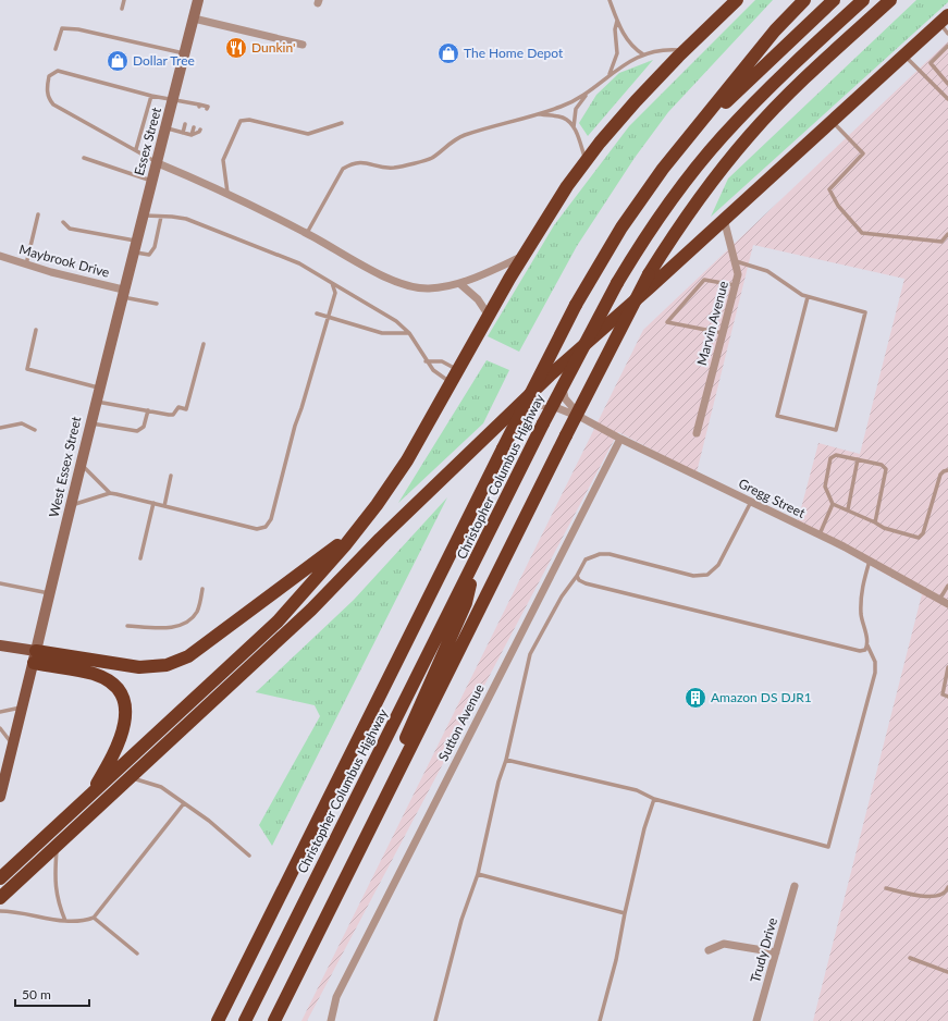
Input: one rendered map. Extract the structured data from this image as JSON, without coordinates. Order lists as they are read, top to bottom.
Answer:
{
  "streets": {
    "highway": ["Christopher Columbus Highway"],
    "main road": ["Essex Street", "West Essex Street"],
    "street": [
      "Maybrook Drive",
      "Marvin Avenue",
      "Gregg Street",
      "Sutton Avenue",
      "Trudy Drive"
    ]
  },
  "crossings": [
    ["Essex Street", "Maybrook Drive"],
    ["Essex Street", "West Essex Street"],
    ["Maybrook Drive", "West Essex Street"],
    ["Gregg Street", "Sutton Avenue"]
  ],
  "places": {
    "restaurant": ["Dunkin'"],
    "shop": ["The Home Depot", "Dollar Tree"],
    "building": ["Amazon DS DJR1"]
  },
  "scale_bar": "50 m"
}
